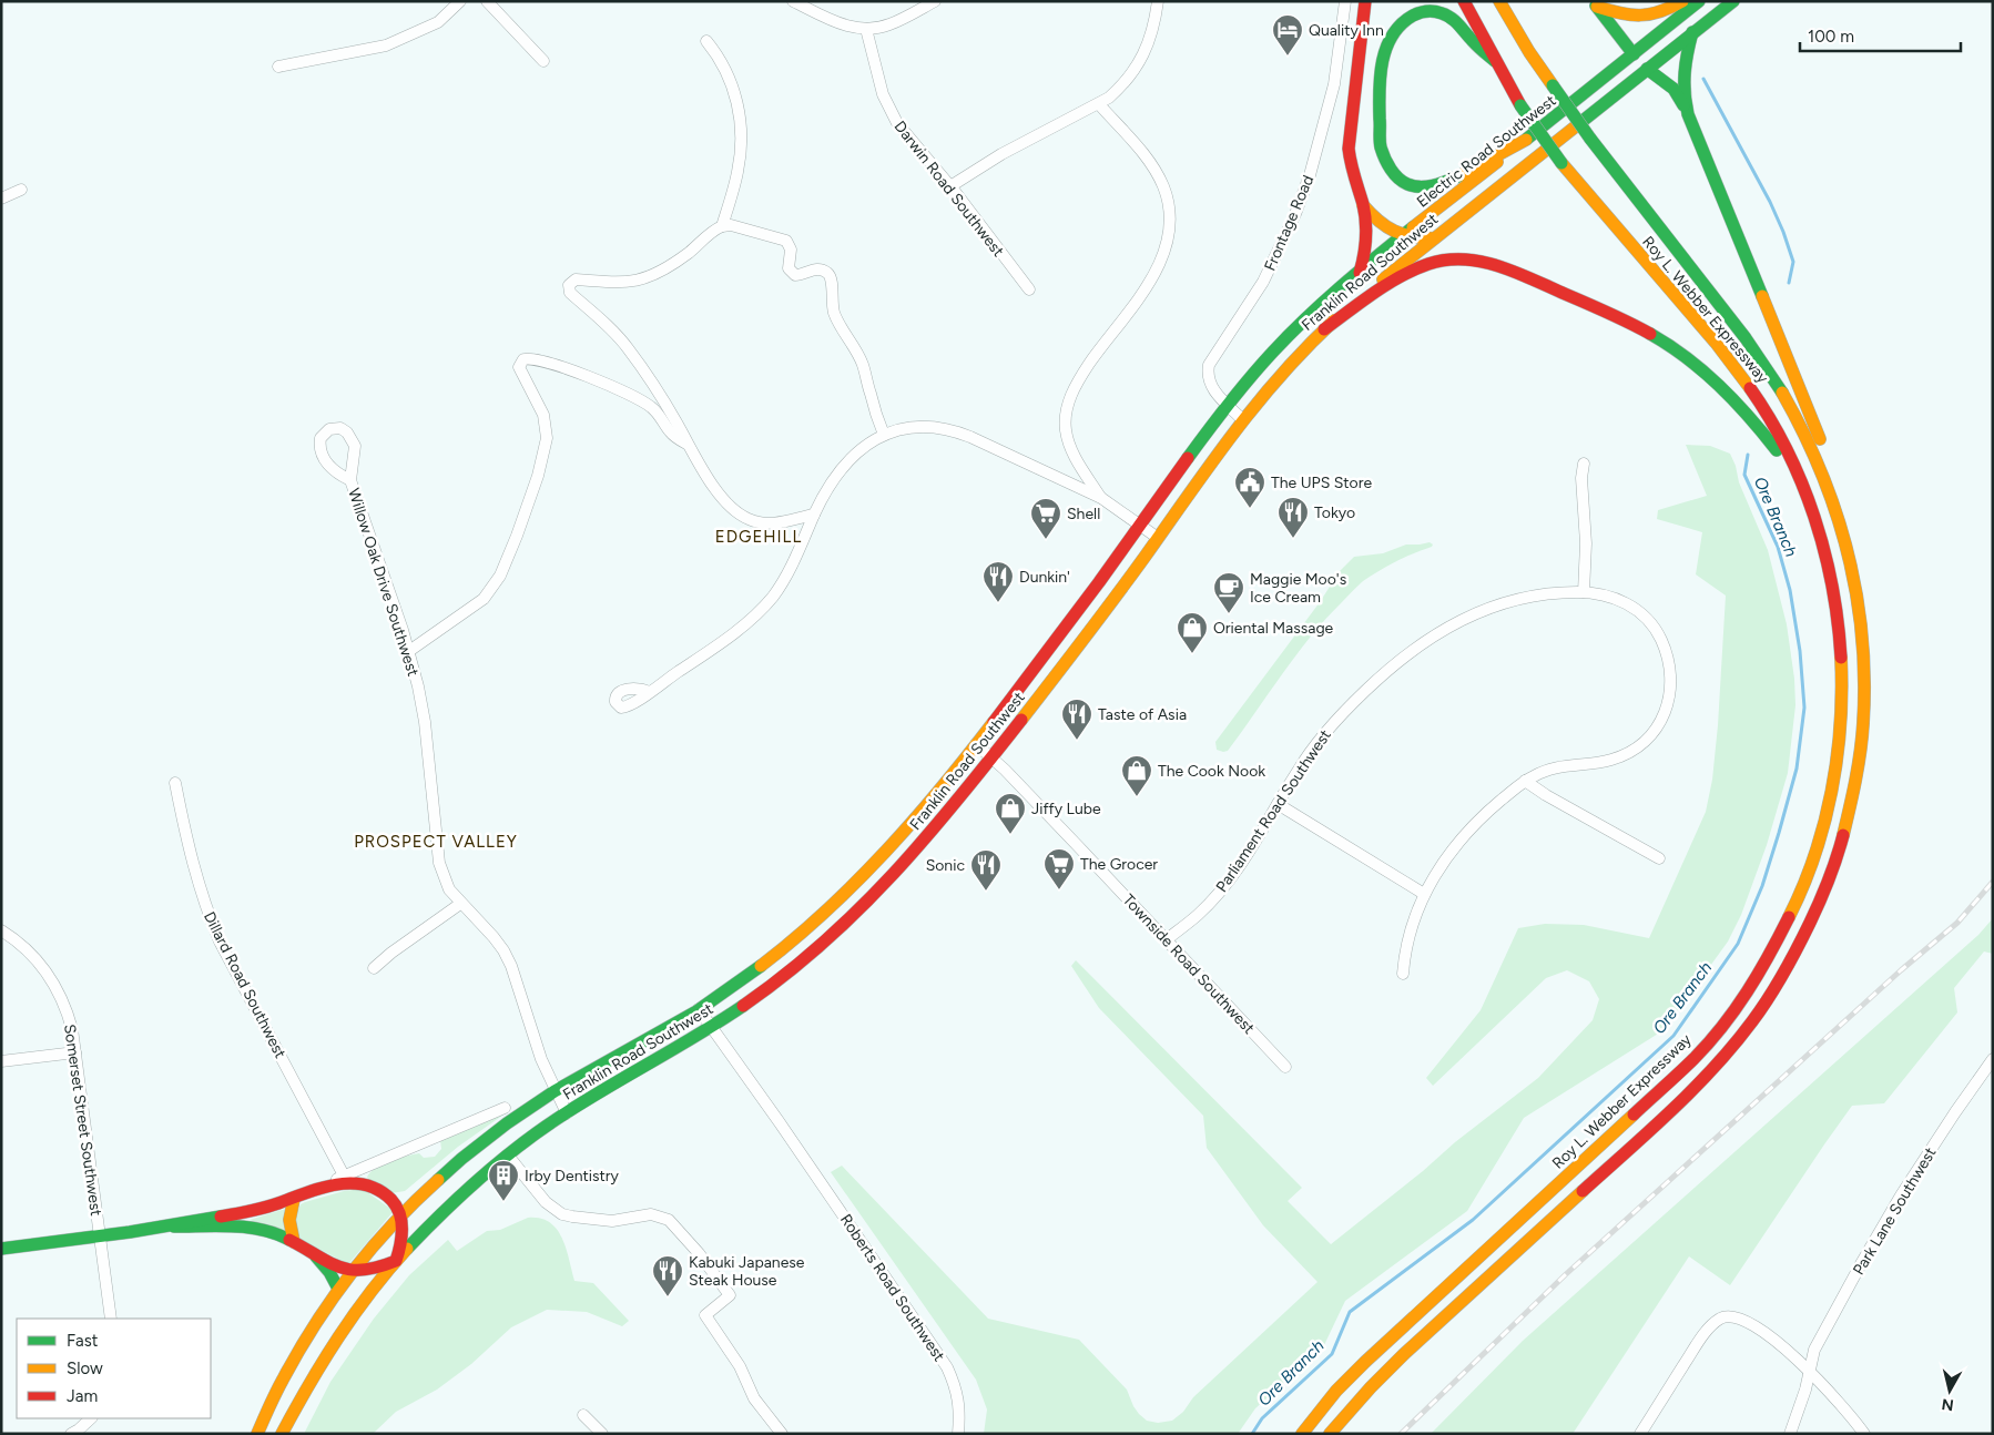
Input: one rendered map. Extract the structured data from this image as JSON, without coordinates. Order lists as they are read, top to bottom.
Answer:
{
  "streets": {
    "main road": ["Electric Road Southwest", "Franklin Road Southwest", "Roy L. Webber Expressway"],
    "street": [
      "Darwin Road Southwest",
      "Frontage Road",
      "Willow Oak Drive Southwest",
      "Parliament Road Southwest",
      "Townside Road Southwest",
      "Dillard Road Southwest",
      "Somerset Street Southwest",
      "Park Lane Southwest",
      "Roberts Road Southwest"
    ]
  },
  "crossings": [
    ["Electric Road Southwest", "Franklin Road Southwest"],
    ["Frontage Road", "Franklin Road Southwest"],
    ["Franklin Road Southwest", "Willow Oak Drive Southwest"],
    ["Franklin Road Southwest", "Townside Road Southwest"],
    ["Franklin Road Southwest", "Roberts Road Southwest"],
    ["Parliament Road Southwest", "Townside Road Southwest"]
  ],
  "districts": ["EDGEHILL", "PROSPECT VALLEY"],
  "water": ["Ore Branch"],
  "places": {
    "hotel": ["Quality Inn"],
    "public building": ["The UPS Store"],
    "restaurant": [
      "Tokyo",
      "Dunkin'",
      "Taste of Asia",
      "Sonic",
      "Kabuki Japanese Steak House"
    ],
    "supermarket": ["Shell", "The Grocer"],
    "cafe": ["Maggie Moo's Ice Cream"],
    "shop": ["Oriental Massage", "The Cook Nook", "Jiffy Lube"],
    "building": ["Irby Dentistry"]
  },
  "legend": ["Fast", "Slow", "Jam"],
  "scale_bar": "100 m",
  "north": "bottom"
}
